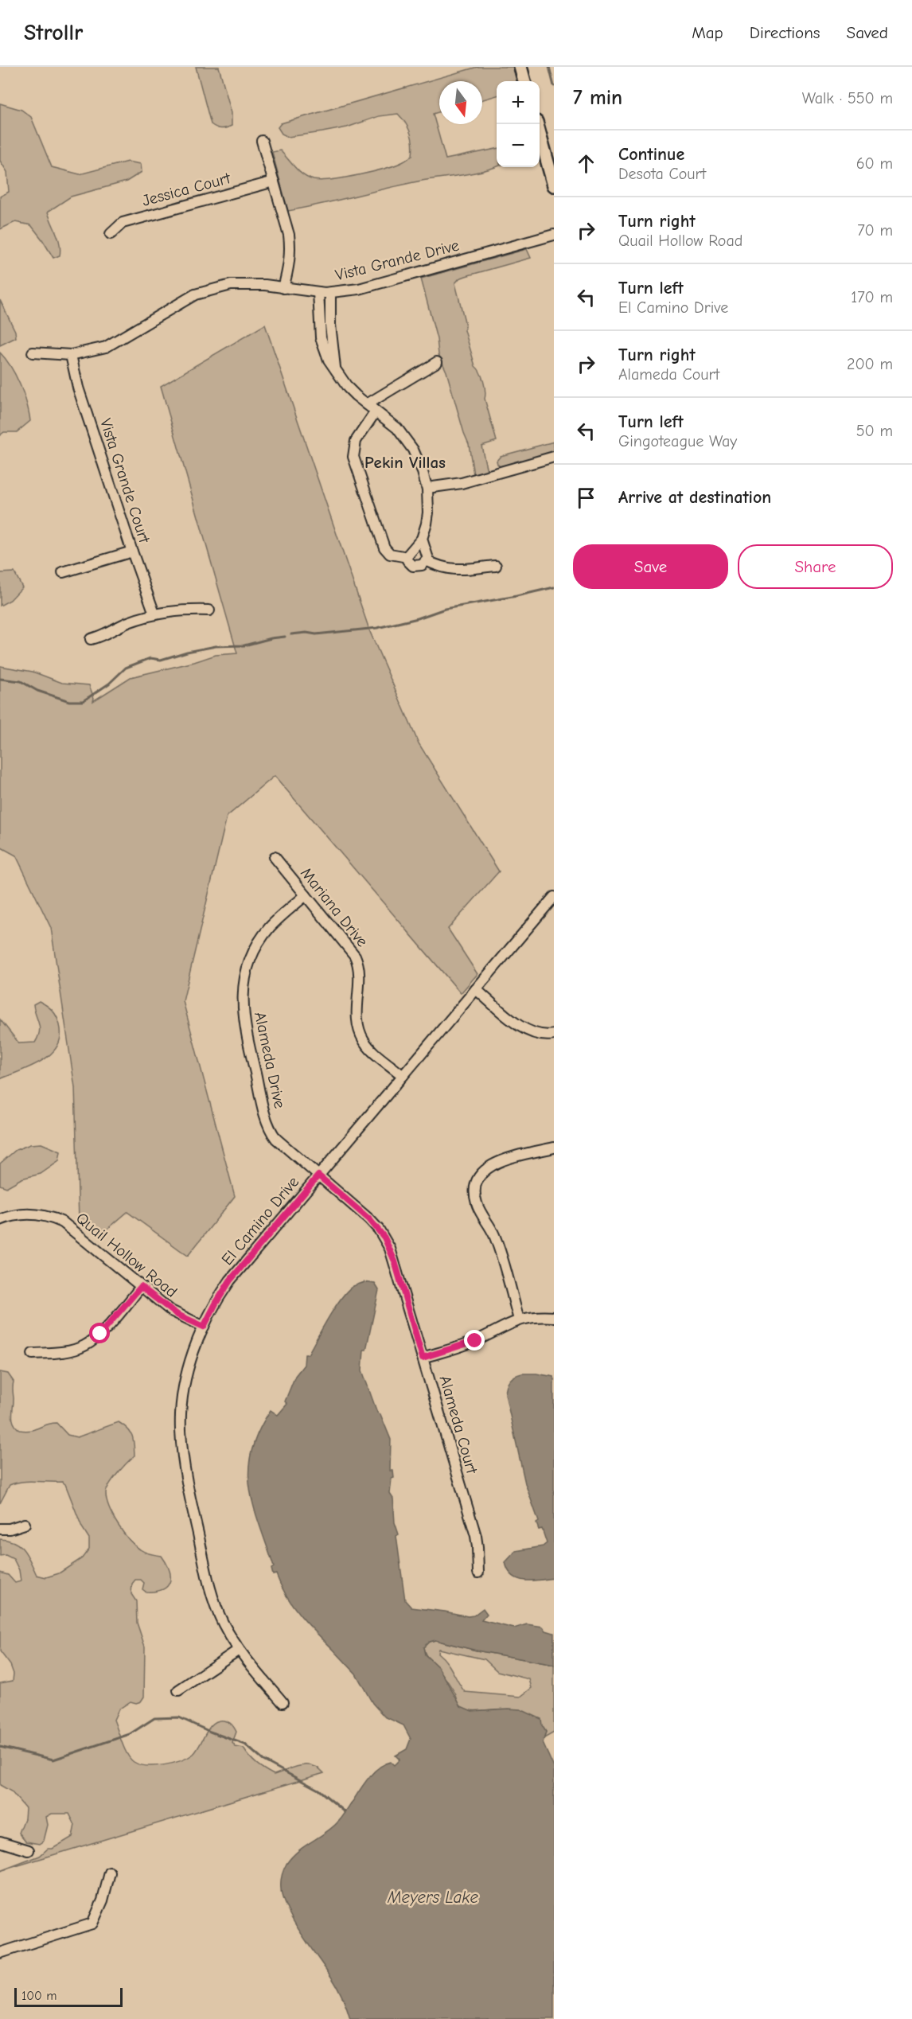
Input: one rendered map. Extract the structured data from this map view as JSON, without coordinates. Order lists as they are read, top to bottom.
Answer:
{
  "streets": {
    "street": [
      "Jessica Court",
      "Vista Grande Drive",
      "Vista Grande Court",
      "Mariana Drive",
      "Alameda Drive",
      "El Camino Drive",
      "Quail Hollow Road",
      "Alameda Court"
    ]
  },
  "crossings": [
    ["Vista Grande Drive", "Vista Grande Court"],
    ["Mariana Drive", "Alameda Drive"],
    ["Mariana Drive", "El Camino Drive"],
    ["Alameda Drive", "El Camino Drive"],
    ["Alameda Drive", "Alameda Court"],
    ["El Camino Drive", "Quail Hollow Road"],
    ["El Camino Drive", "Alameda Court"]
  ],
  "districts": ["Pekin Villas"],
  "water": ["Meyers Lake"],
  "scale_bar": "100 m",
  "north": "bottom",
  "page": {
    "header": "Strollr",
    "nav": ["Map", "Directions", "Saved"],
    "heading": ["7 min", "Walk · 550 m"],
    "map_buttons": ["+", "−"],
    "list": [
      ["Continue", "Desota Court", "60 m"],
      ["Turn right", "Quail Hollow Road", "70 m"],
      ["Turn left", "El Camino Drive", "170 m"],
      ["Turn right", "Alameda Court", "200 m"],
      ["Turn left", "Gingoteague Way", "50 m"],
      "Arrive at destination"
    ],
    "buttons": ["Save", "Share"],
    "scale": "100 m"
  }
}
